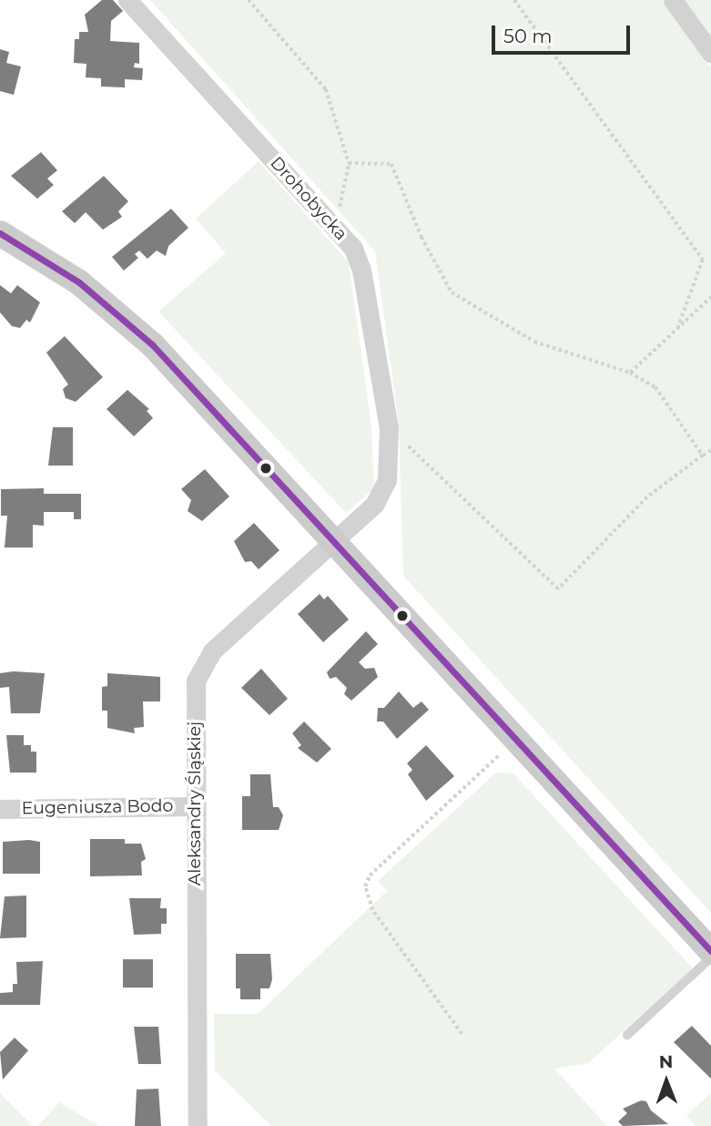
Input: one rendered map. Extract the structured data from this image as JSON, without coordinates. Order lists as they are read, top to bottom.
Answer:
{
  "streets": {
    "street": ["Drohobycka", "Aleksandry Śląskiej", "Eugeniusza Bodo"]
  },
  "crossings": [
    ["Drohobycka", "Aleksandry Śląskiej"],
    ["Aleksandry Śląskiej", "Eugeniusza Bodo"]
  ],
  "scale_bar": "50 m",
  "north": "top"
}
